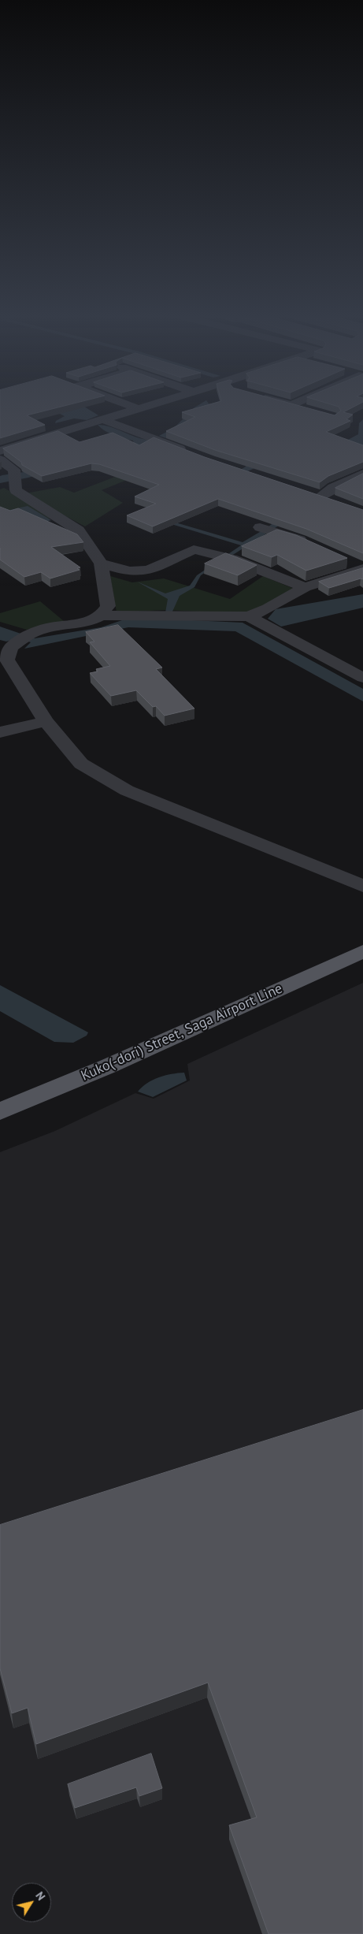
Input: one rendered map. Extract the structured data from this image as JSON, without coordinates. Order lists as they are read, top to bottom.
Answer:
{
  "streets": {
    "main road": ["Kuko(-dori) Street, Saga Airport Line"]
  },
  "north": "top right"
}
